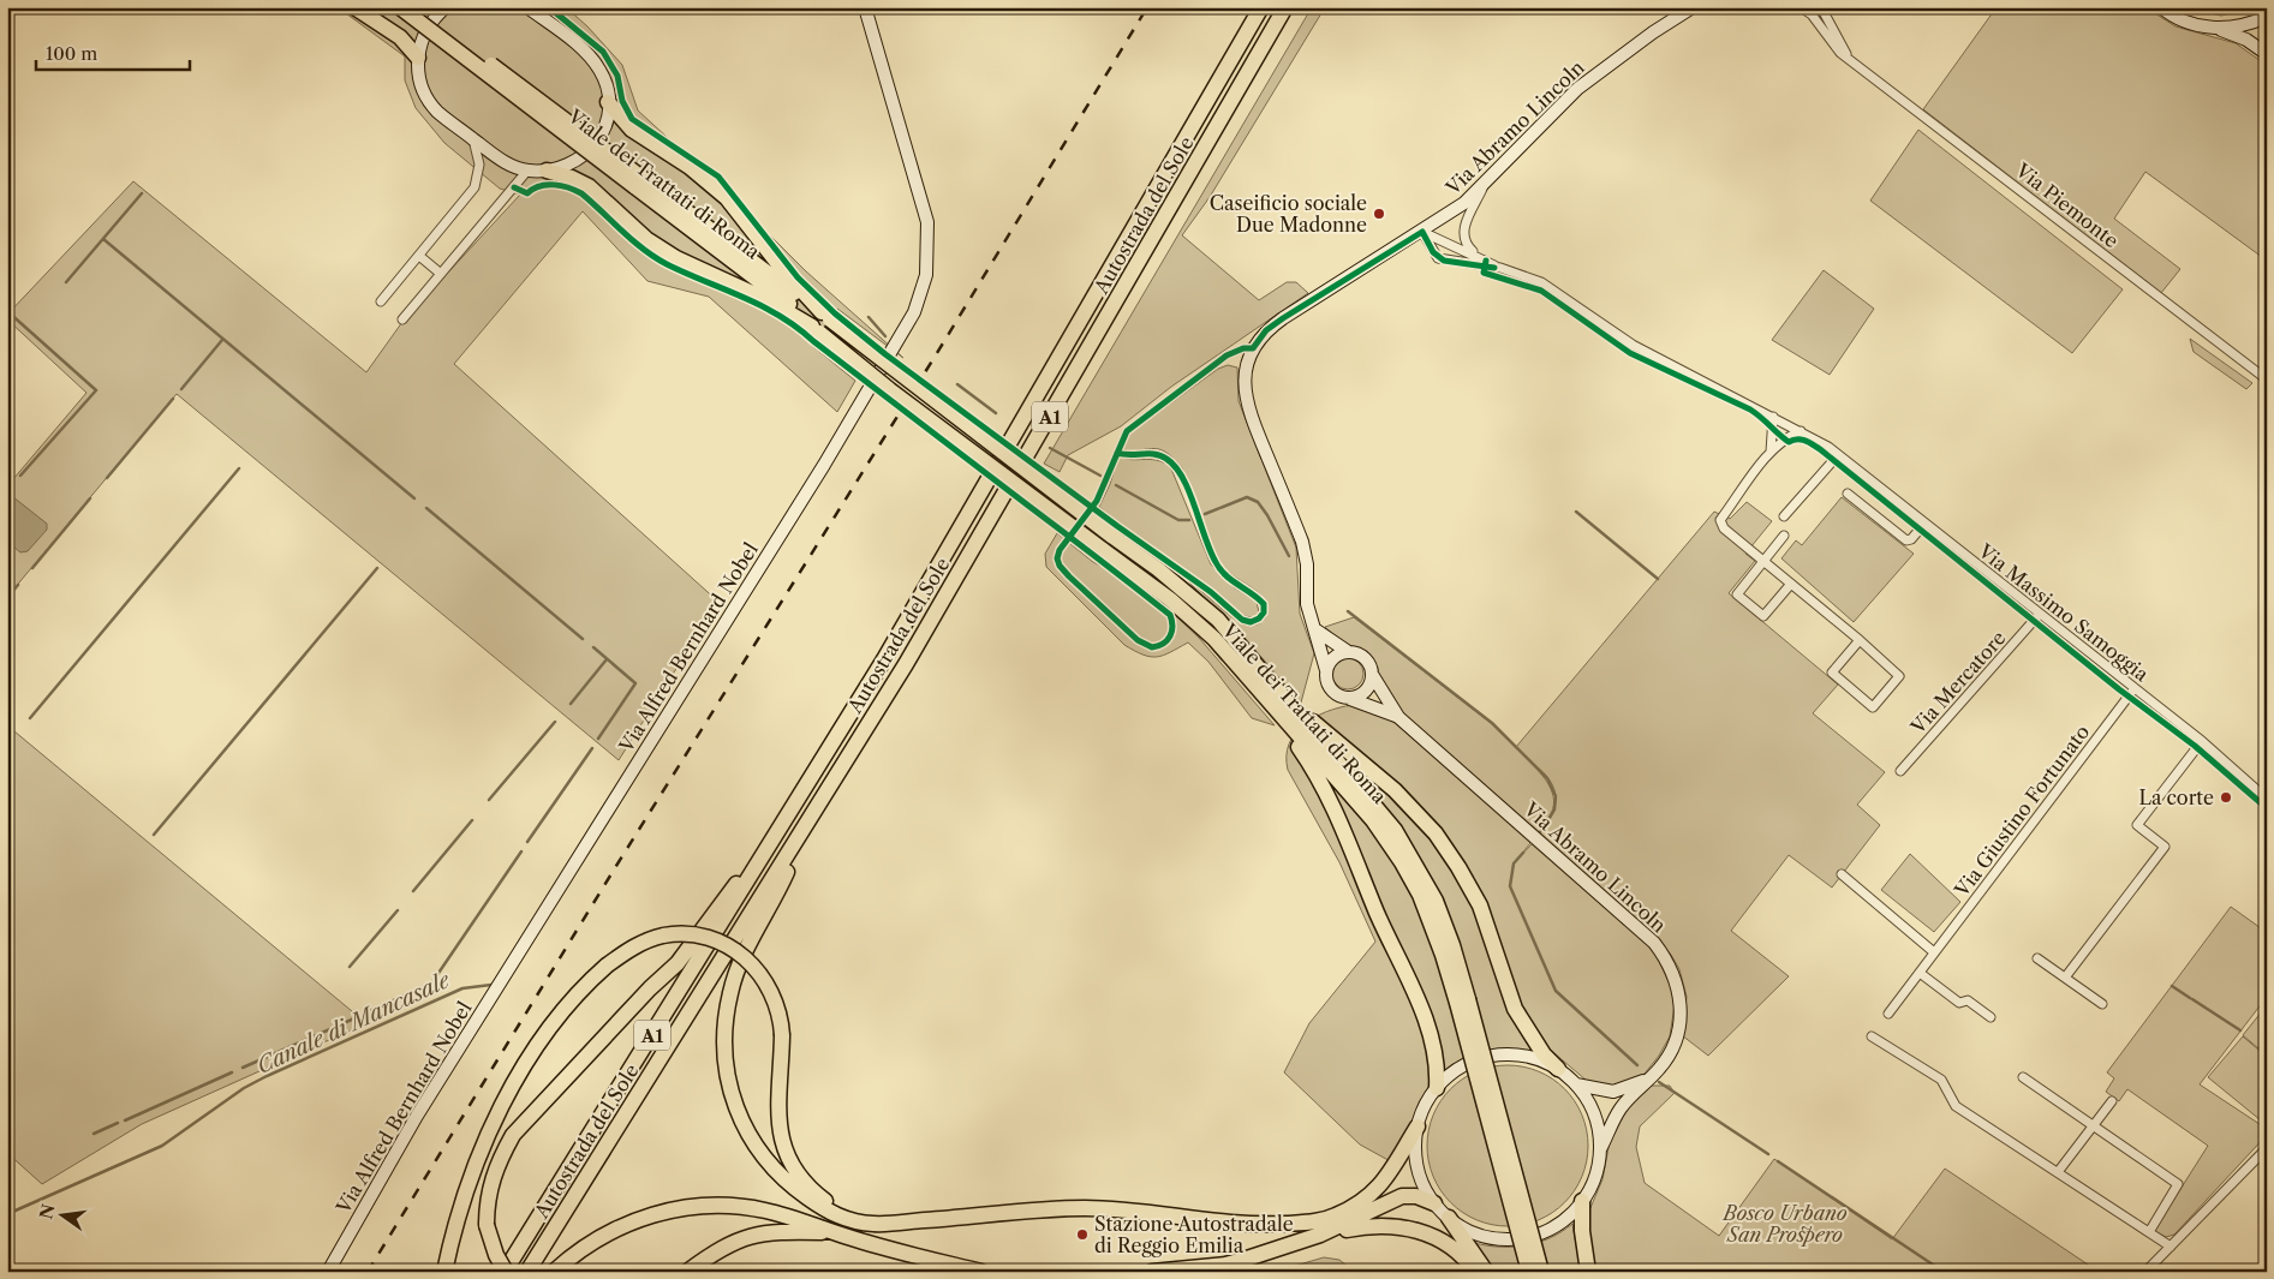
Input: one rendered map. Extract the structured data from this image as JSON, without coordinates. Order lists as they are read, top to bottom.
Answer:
{
  "streets": {
    "highway": ["Viale dei Trattati di Roma", "Autostrada del Sole", "A1"],
    "street": [
      "Via Abramo Lincoln",
      "Via Piemonte",
      "Via Massimo Samoggia",
      "Via Alfred Bernhard Nobel",
      "Via Mercatore",
      "Via Giustino Fortunato"
    ]
  },
  "crossings": [
    ["Via Abramo Lincoln", "Via Massimo Samoggia"],
    ["Via Massimo Samoggia", "Via Mercatore"],
    ["Via Massimo Samoggia", "Via Giustino Fortunato"]
  ],
  "water": ["Canale di Mancasale"],
  "parks": ["Bosco Urbano San Prospero"],
  "places": ["Caseificio sociale Due Madonne", "La corte", "Stazione Autostradale di Reggio Emilia"],
  "scale_bar": "100 m",
  "north": "left"
}
